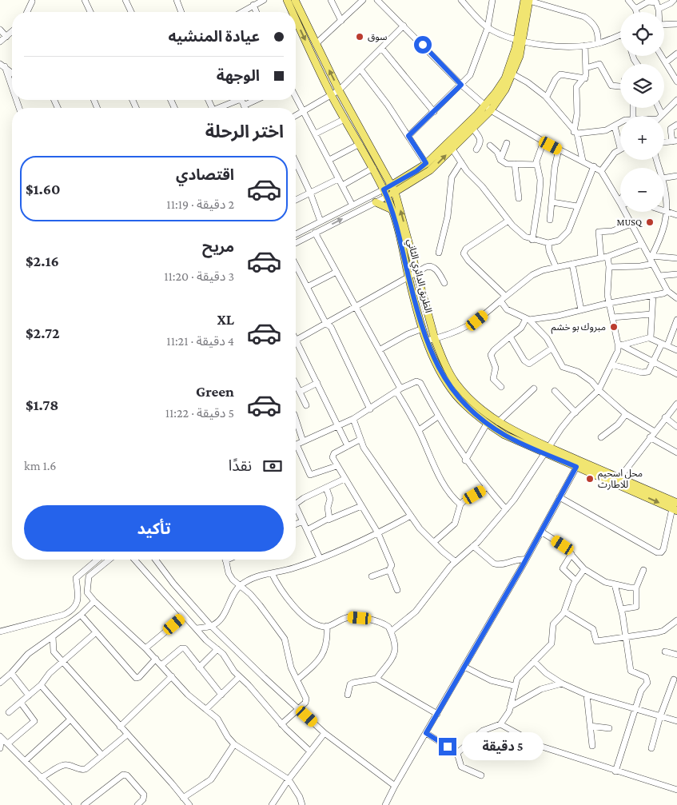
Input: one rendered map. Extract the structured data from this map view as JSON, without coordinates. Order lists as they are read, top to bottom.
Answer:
{
  "streets": {
    "main road": ["الطريق الدائري الثاني"]
  },
  "places": [
    "سوق",
    "MUSQ",
    "مبروك بو خشم",
    "محل اسحيم للاطارت"
  ],
  "page": {
    "map_buttons": ["+", "−"],
    "banner": ["عيادة المنشيه", "الوجهة"],
    "heading": "اختر الرحلة",
    "list": [
      {
        "name": "اقتصادي",
        "note": "2 دقيقة · 11:19",
        "value": "$1.60"
      },
      {
        "name": "مريح",
        "note": "3 دقيقة · 11:20",
        "value": "$2.16"
      },
      {
        "name": "XL",
        "note": "4 دقيقة · 11:21",
        "value": "$2.72"
      },
      {
        "name": "Green",
        "note": "5 دقيقة · 11:22",
        "value": "$1.78"
      }
    ],
    "pay": ["نقدًا", "1.6 km"],
    "buttons": "تأكيد",
    "bubble": "5 دقيقة"
  }
}
